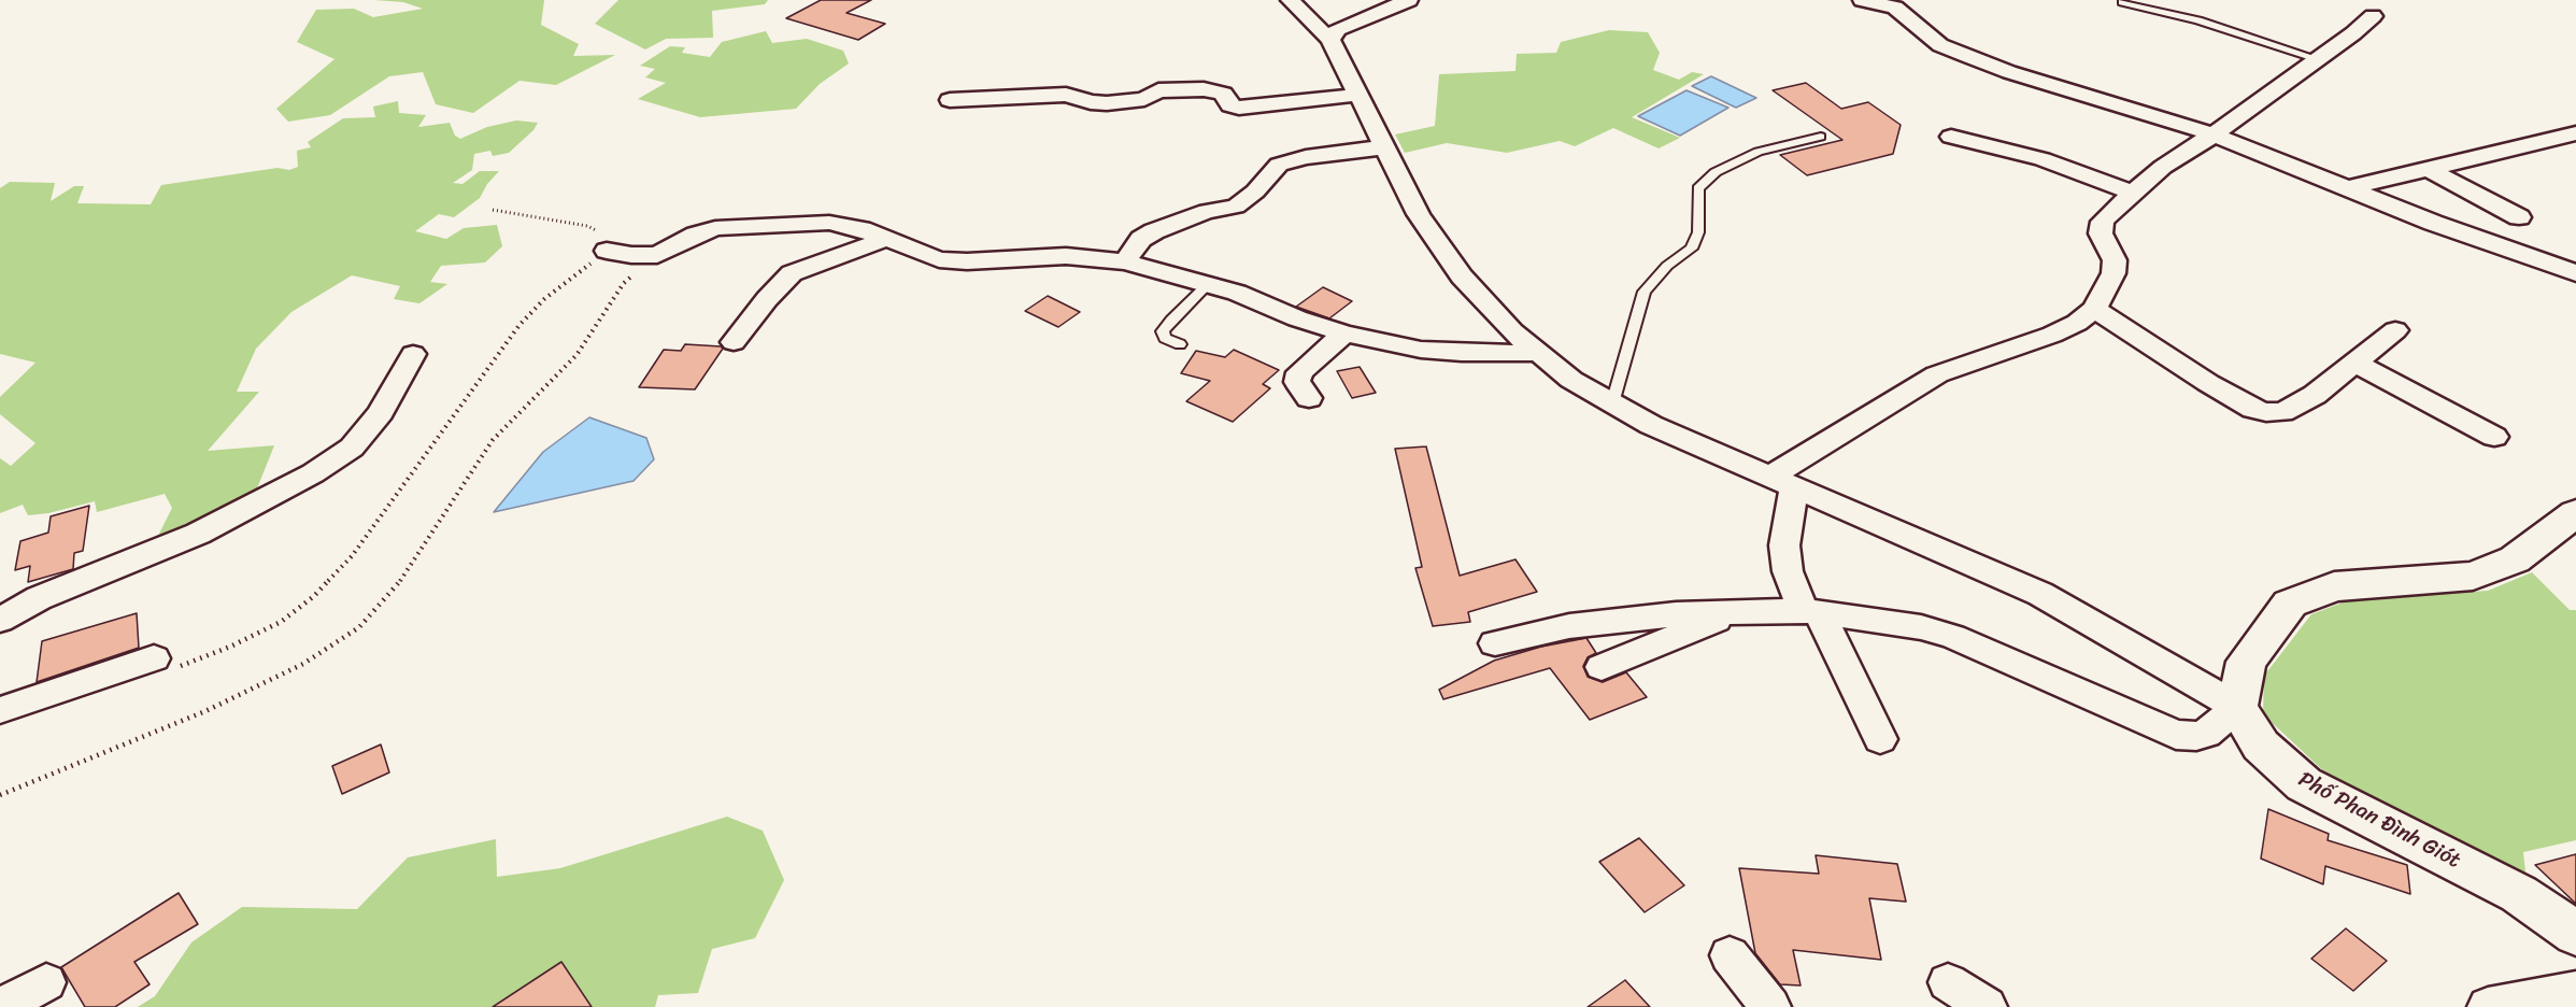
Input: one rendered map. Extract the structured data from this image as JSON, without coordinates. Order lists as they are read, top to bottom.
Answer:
{
  "streets": {
    "street": ["Phố Phan Đình Giót"]
  }
}
